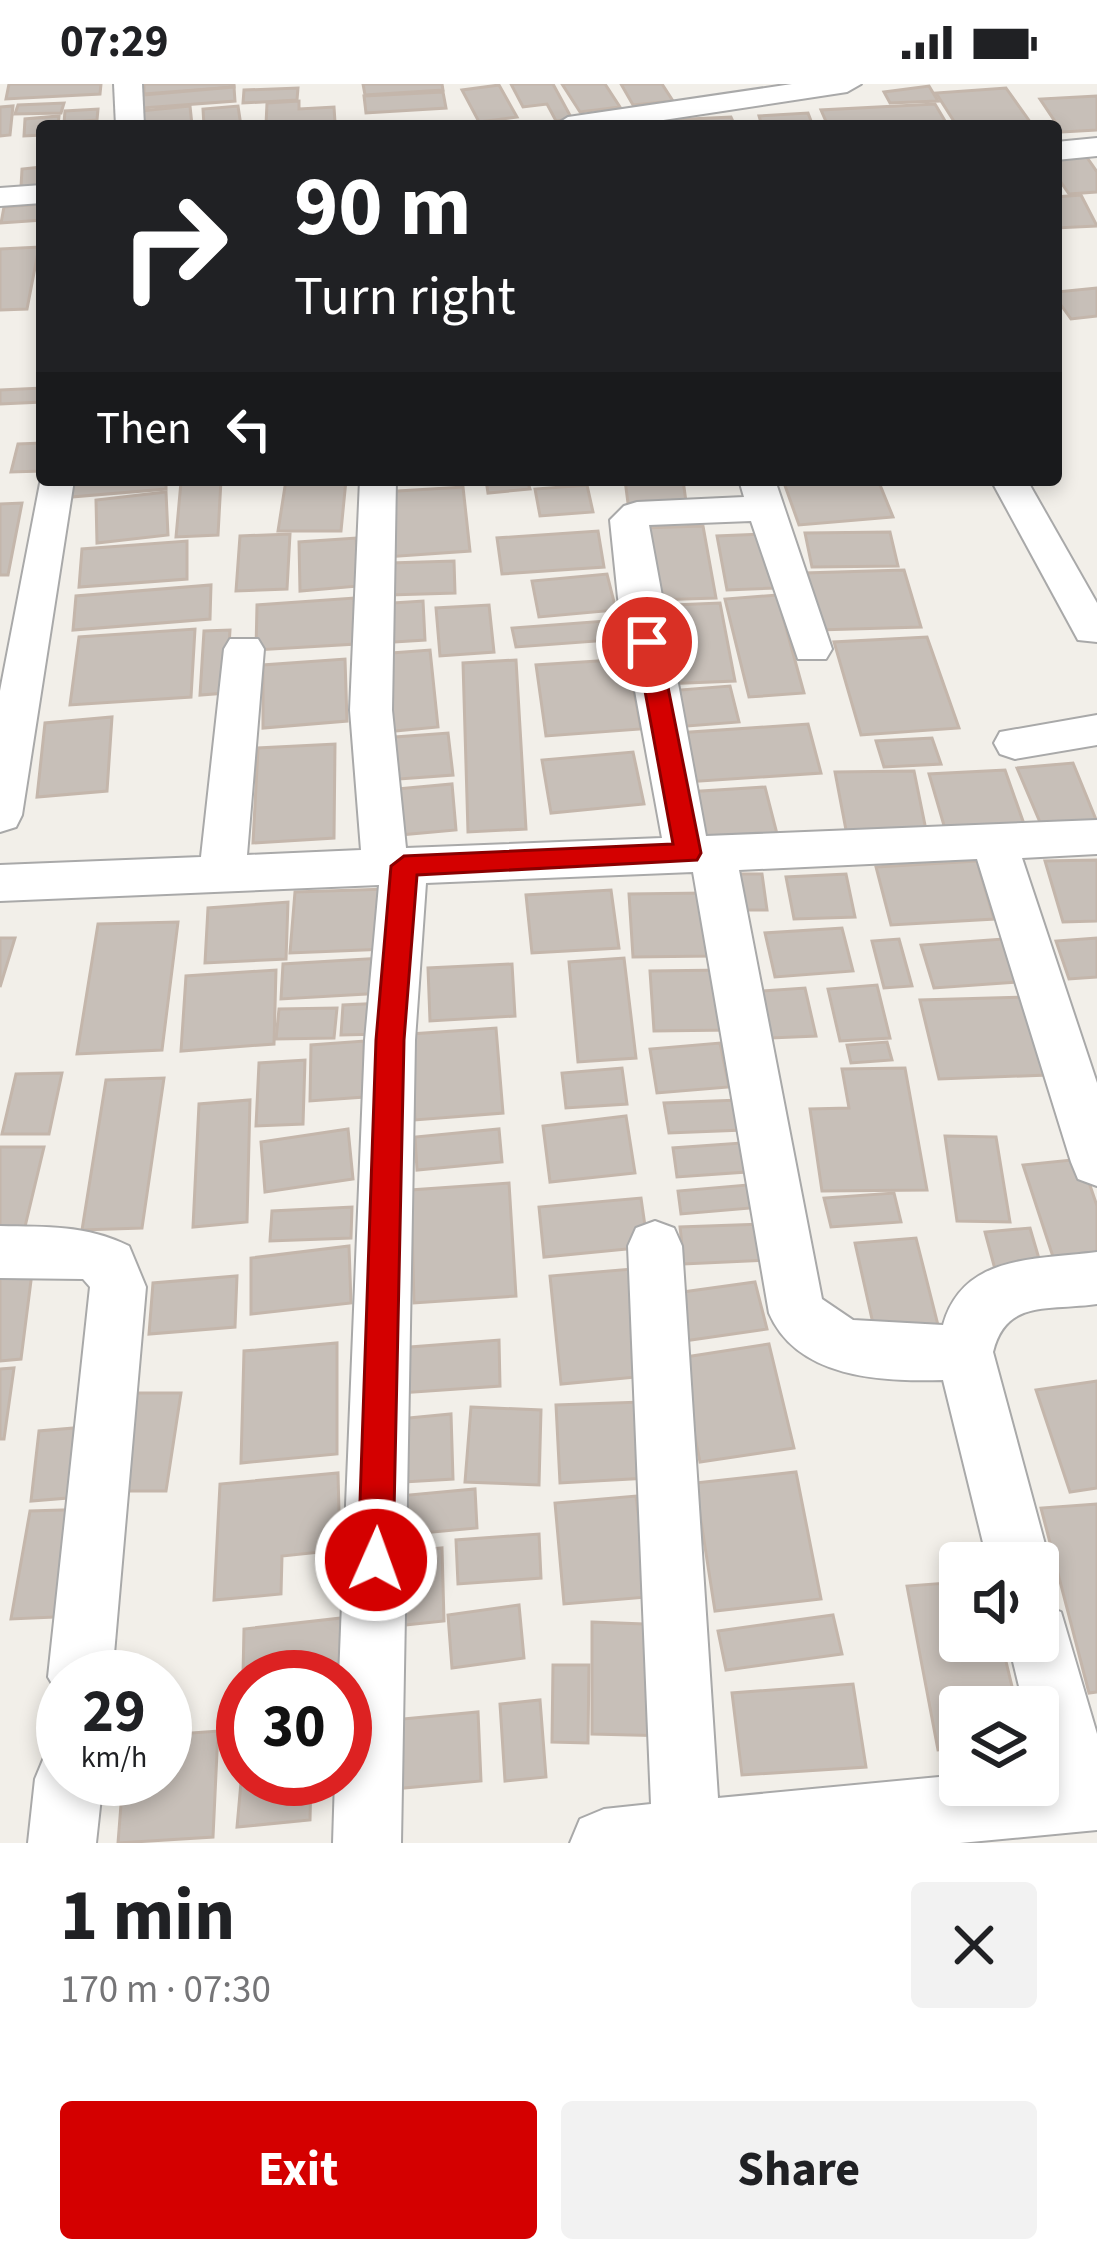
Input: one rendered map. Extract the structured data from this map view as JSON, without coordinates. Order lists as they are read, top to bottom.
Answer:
{
  "page": {
    "status": "07:29",
    "turn": ["90 m", "Turn right"],
    "then": "Then",
    "speed": "29 km/h",
    "limit": "30",
    "heading": ["1 min", "170 m · 07:30"],
    "buttons": ["Exit", "Share"]
  }
}
